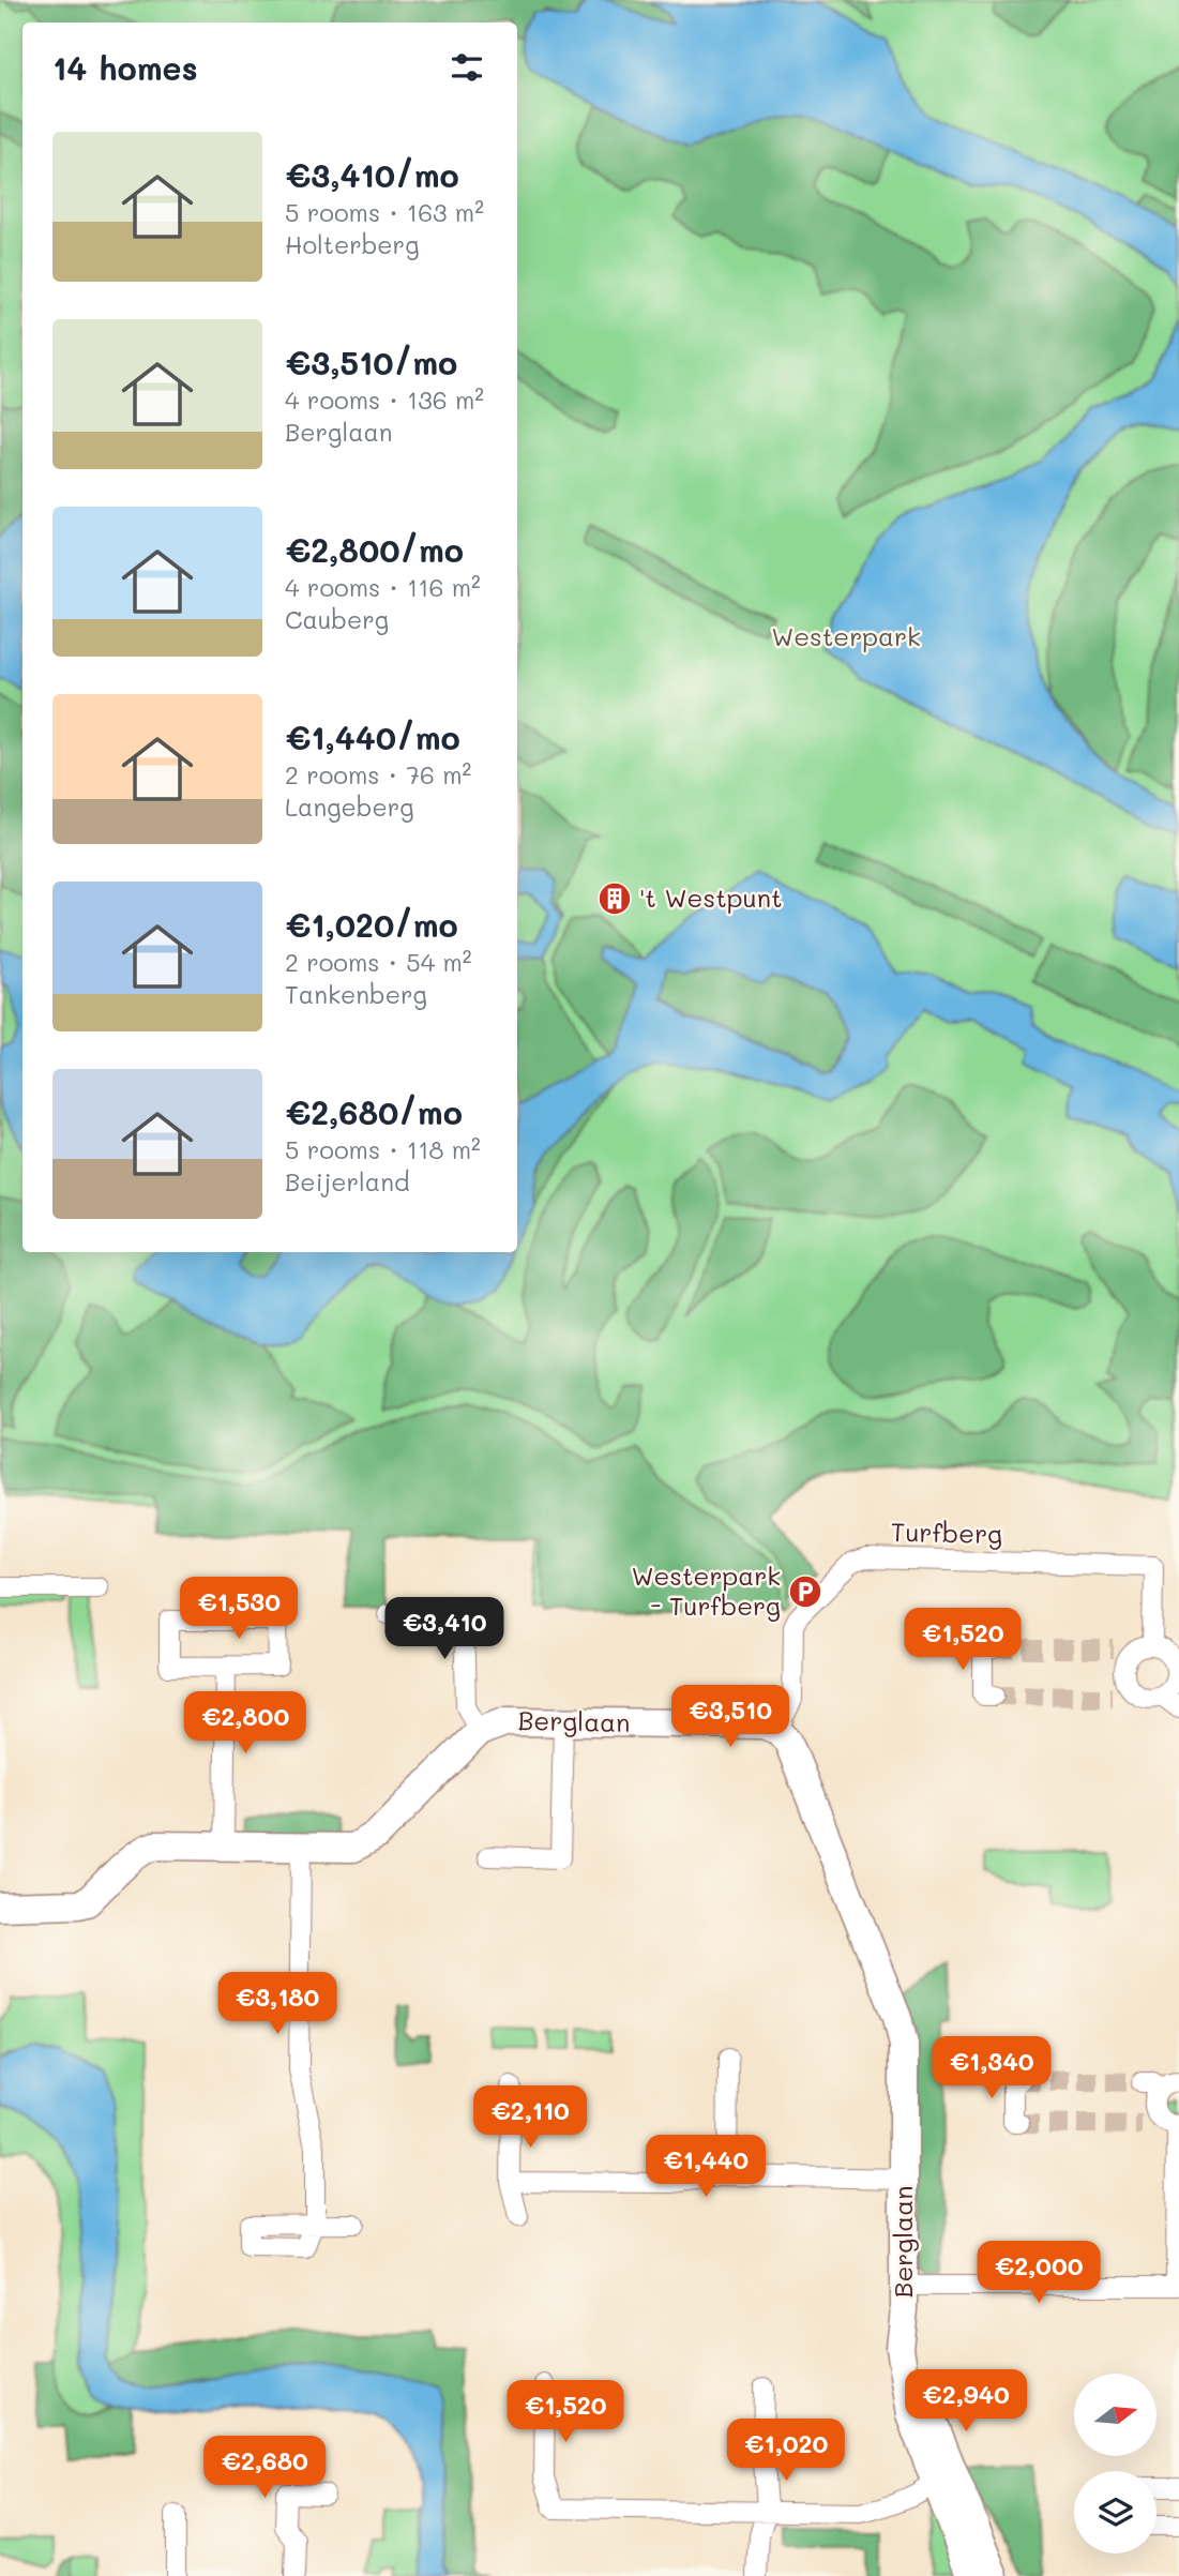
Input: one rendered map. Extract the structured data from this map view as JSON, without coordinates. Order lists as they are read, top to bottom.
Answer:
{
  "streets": {
    "street": ["Turfberg", "Berglaan"]
  },
  "crossings": [
    ["Turfberg", "Berglaan"]
  ],
  "parks": ["Westerpark"],
  "places": {
    "building": ["'t Westpunt"],
    "parking": ["Westerpark - Turfberg"]
  },
  "north": "right",
  "page": {
    "heading": "14 homes",
    "list": [
      {
        "name": "€3,410/mo",
        "note": "5 rooms · 163 m² · Holterberg"
      },
      {
        "name": "€3,510/mo",
        "note": "4 rooms · 136 m² · Berglaan"
      },
      {
        "name": "€2,800/mo",
        "note": "4 rooms · 116 m² · Cauberg"
      },
      {
        "name": "€1,440/mo",
        "note": "2 rooms · 76 m² · Langeberg"
      },
      {
        "name": "€1,020/mo",
        "note": "2 rooms · 54 m² · Tankenberg"
      },
      {
        "name": "€2,680/mo",
        "note": "5 rooms · 118 m² · Beijerland"
      }
    ],
    "price": [
      "€1,530",
      "€3,410",
      "€1,520",
      "€3,510",
      "€2,800",
      "€3,180",
      "€1,340",
      "€2,110",
      "€1,440",
      "€2,000",
      "€2,940",
      "€1,520",
      "€1,020",
      "€2,680"
    ]
  }
}
